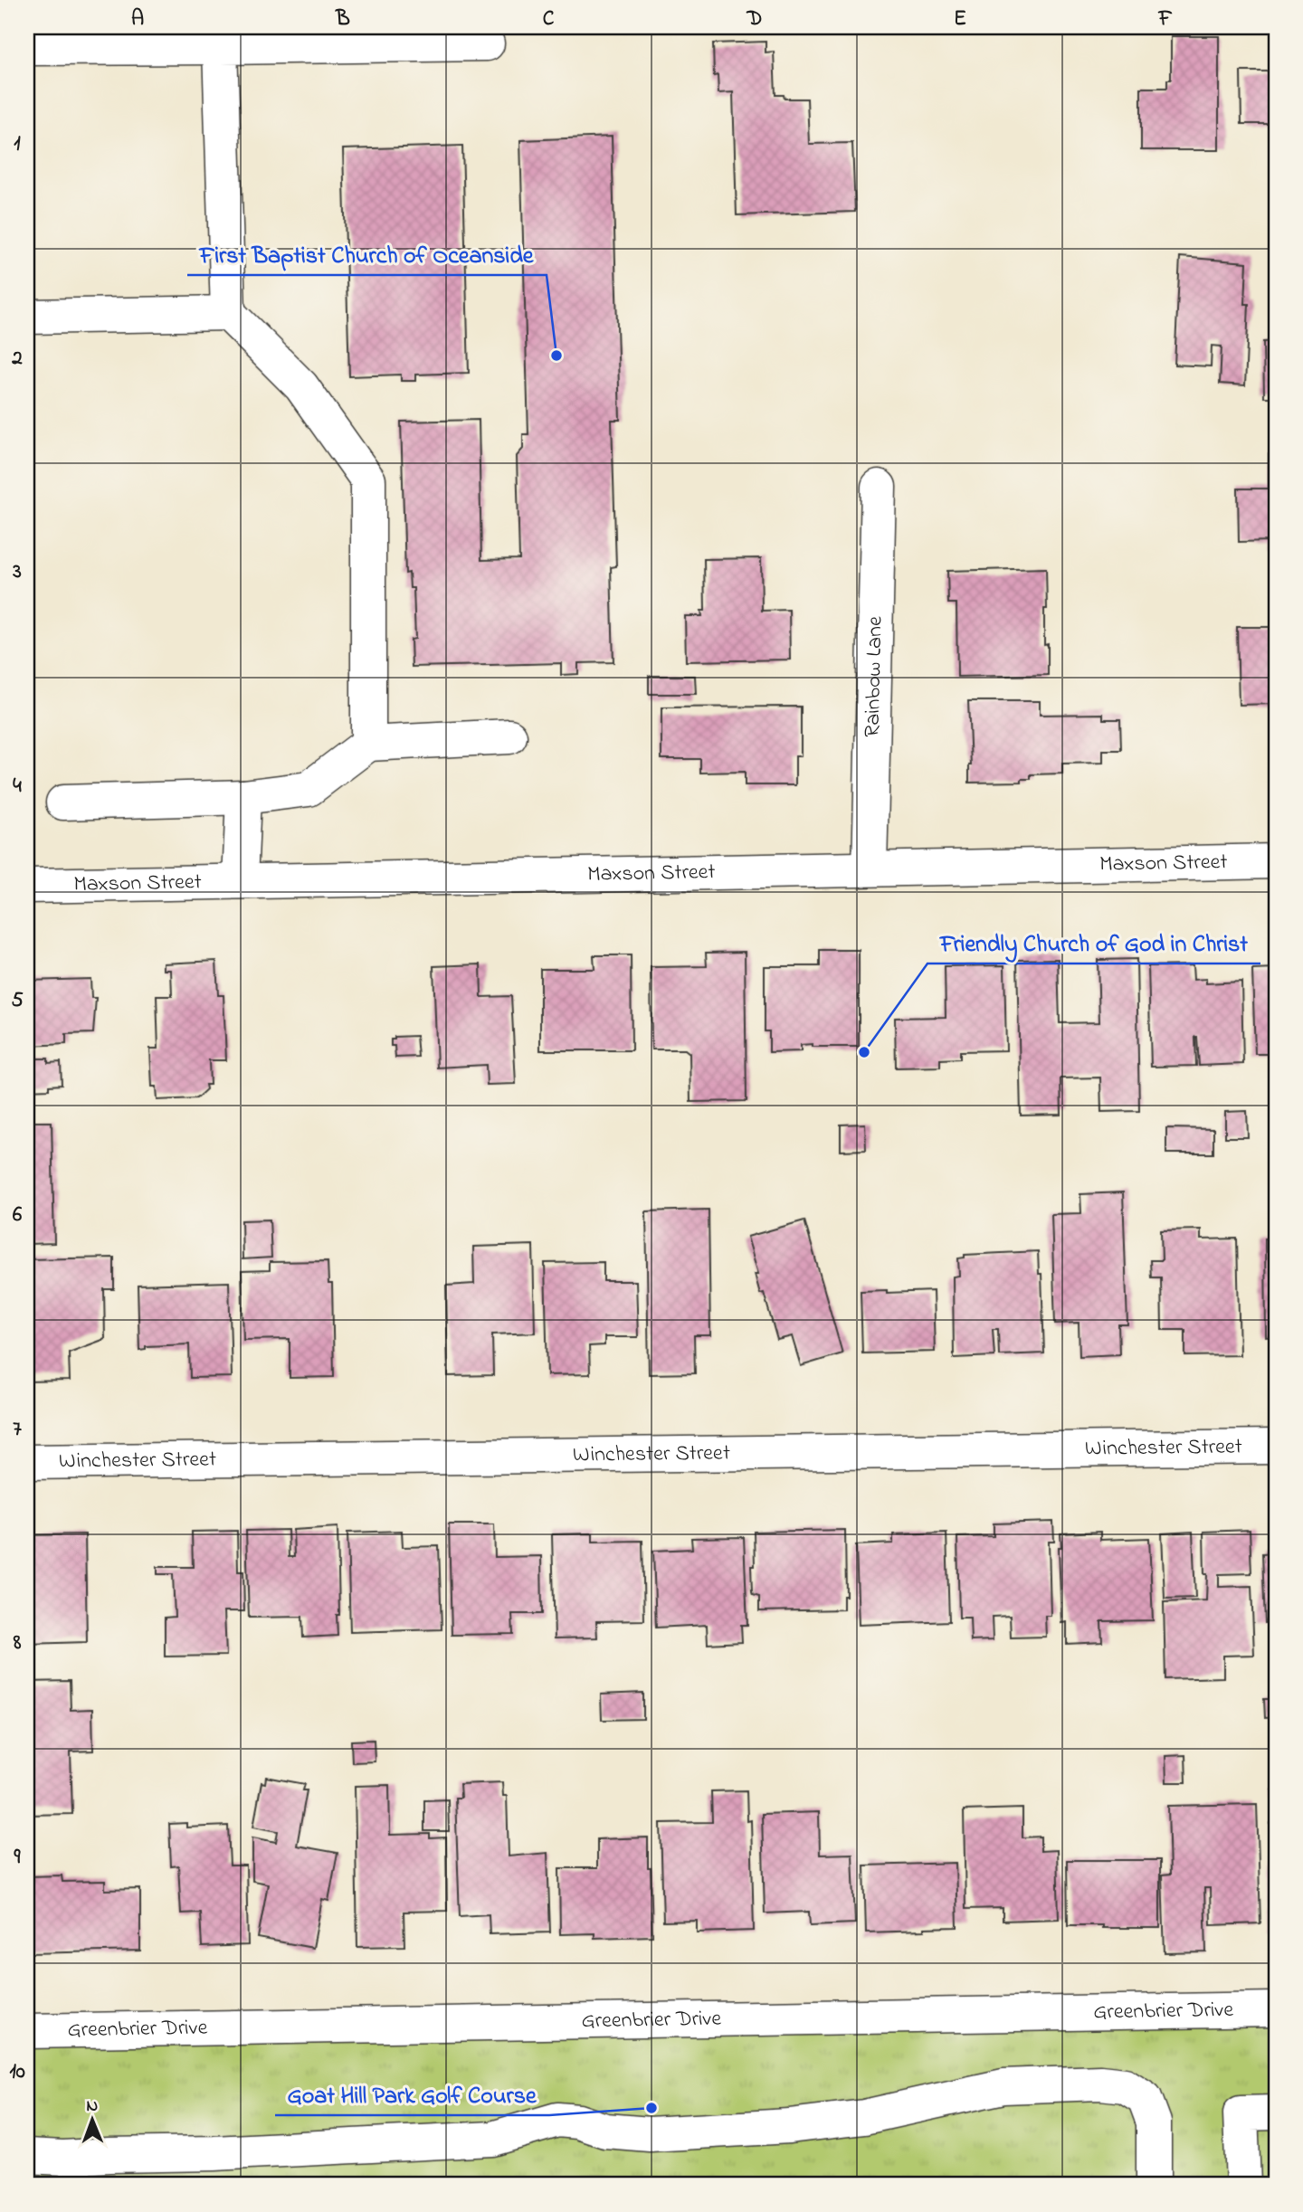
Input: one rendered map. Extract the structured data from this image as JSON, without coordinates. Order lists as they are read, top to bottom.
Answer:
{
  "streets": {
    "street": [
      "Rainbow Lane",
      "Maxson Street",
      "Winchester Street",
      "Greenbrier Drive"
    ]
  },
  "crossings": [
    ["Rainbow Lane", "Maxson Street"]
  ],
  "places": ["First Baptist Church of Oceanside", "Friendly Church of God in Christ", "Goat Hill Park Golf Course"],
  "north": "top",
  "grid": {
    "columns": [
      "A",
      "B",
      "C",
      "D",
      "E",
      "F"
    ],
    "rows": [
      "1",
      "2",
      "3",
      "4",
      "5",
      "6",
      "7",
      "8",
      "9",
      "10"
    ]
  }
}
